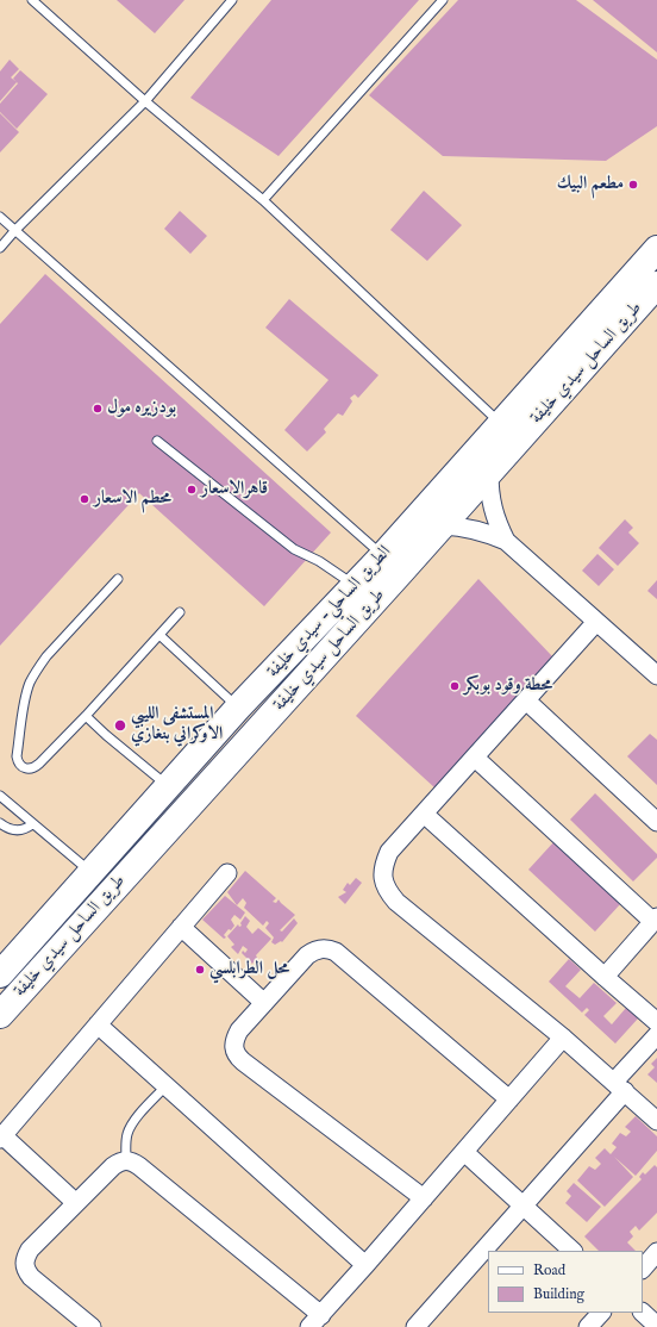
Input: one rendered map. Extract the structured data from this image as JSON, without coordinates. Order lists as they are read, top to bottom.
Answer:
{
  "streets": {
    "highway": ["طريق الساحل سيدي خليفة", "الطريق الساحلي- سيدي خليفة"]
  },
  "places": [
    "مطعم البيك",
    "بودزيره مول",
    "قاهرالاسعار",
    "محطم الاسعار",
    "محطة وقود بوبكر",
    "المستشفى الليبي الاوكراني بنغازي",
    "محل الطرابلسي"
  ],
  "legend": ["Road", "Building"]
}
